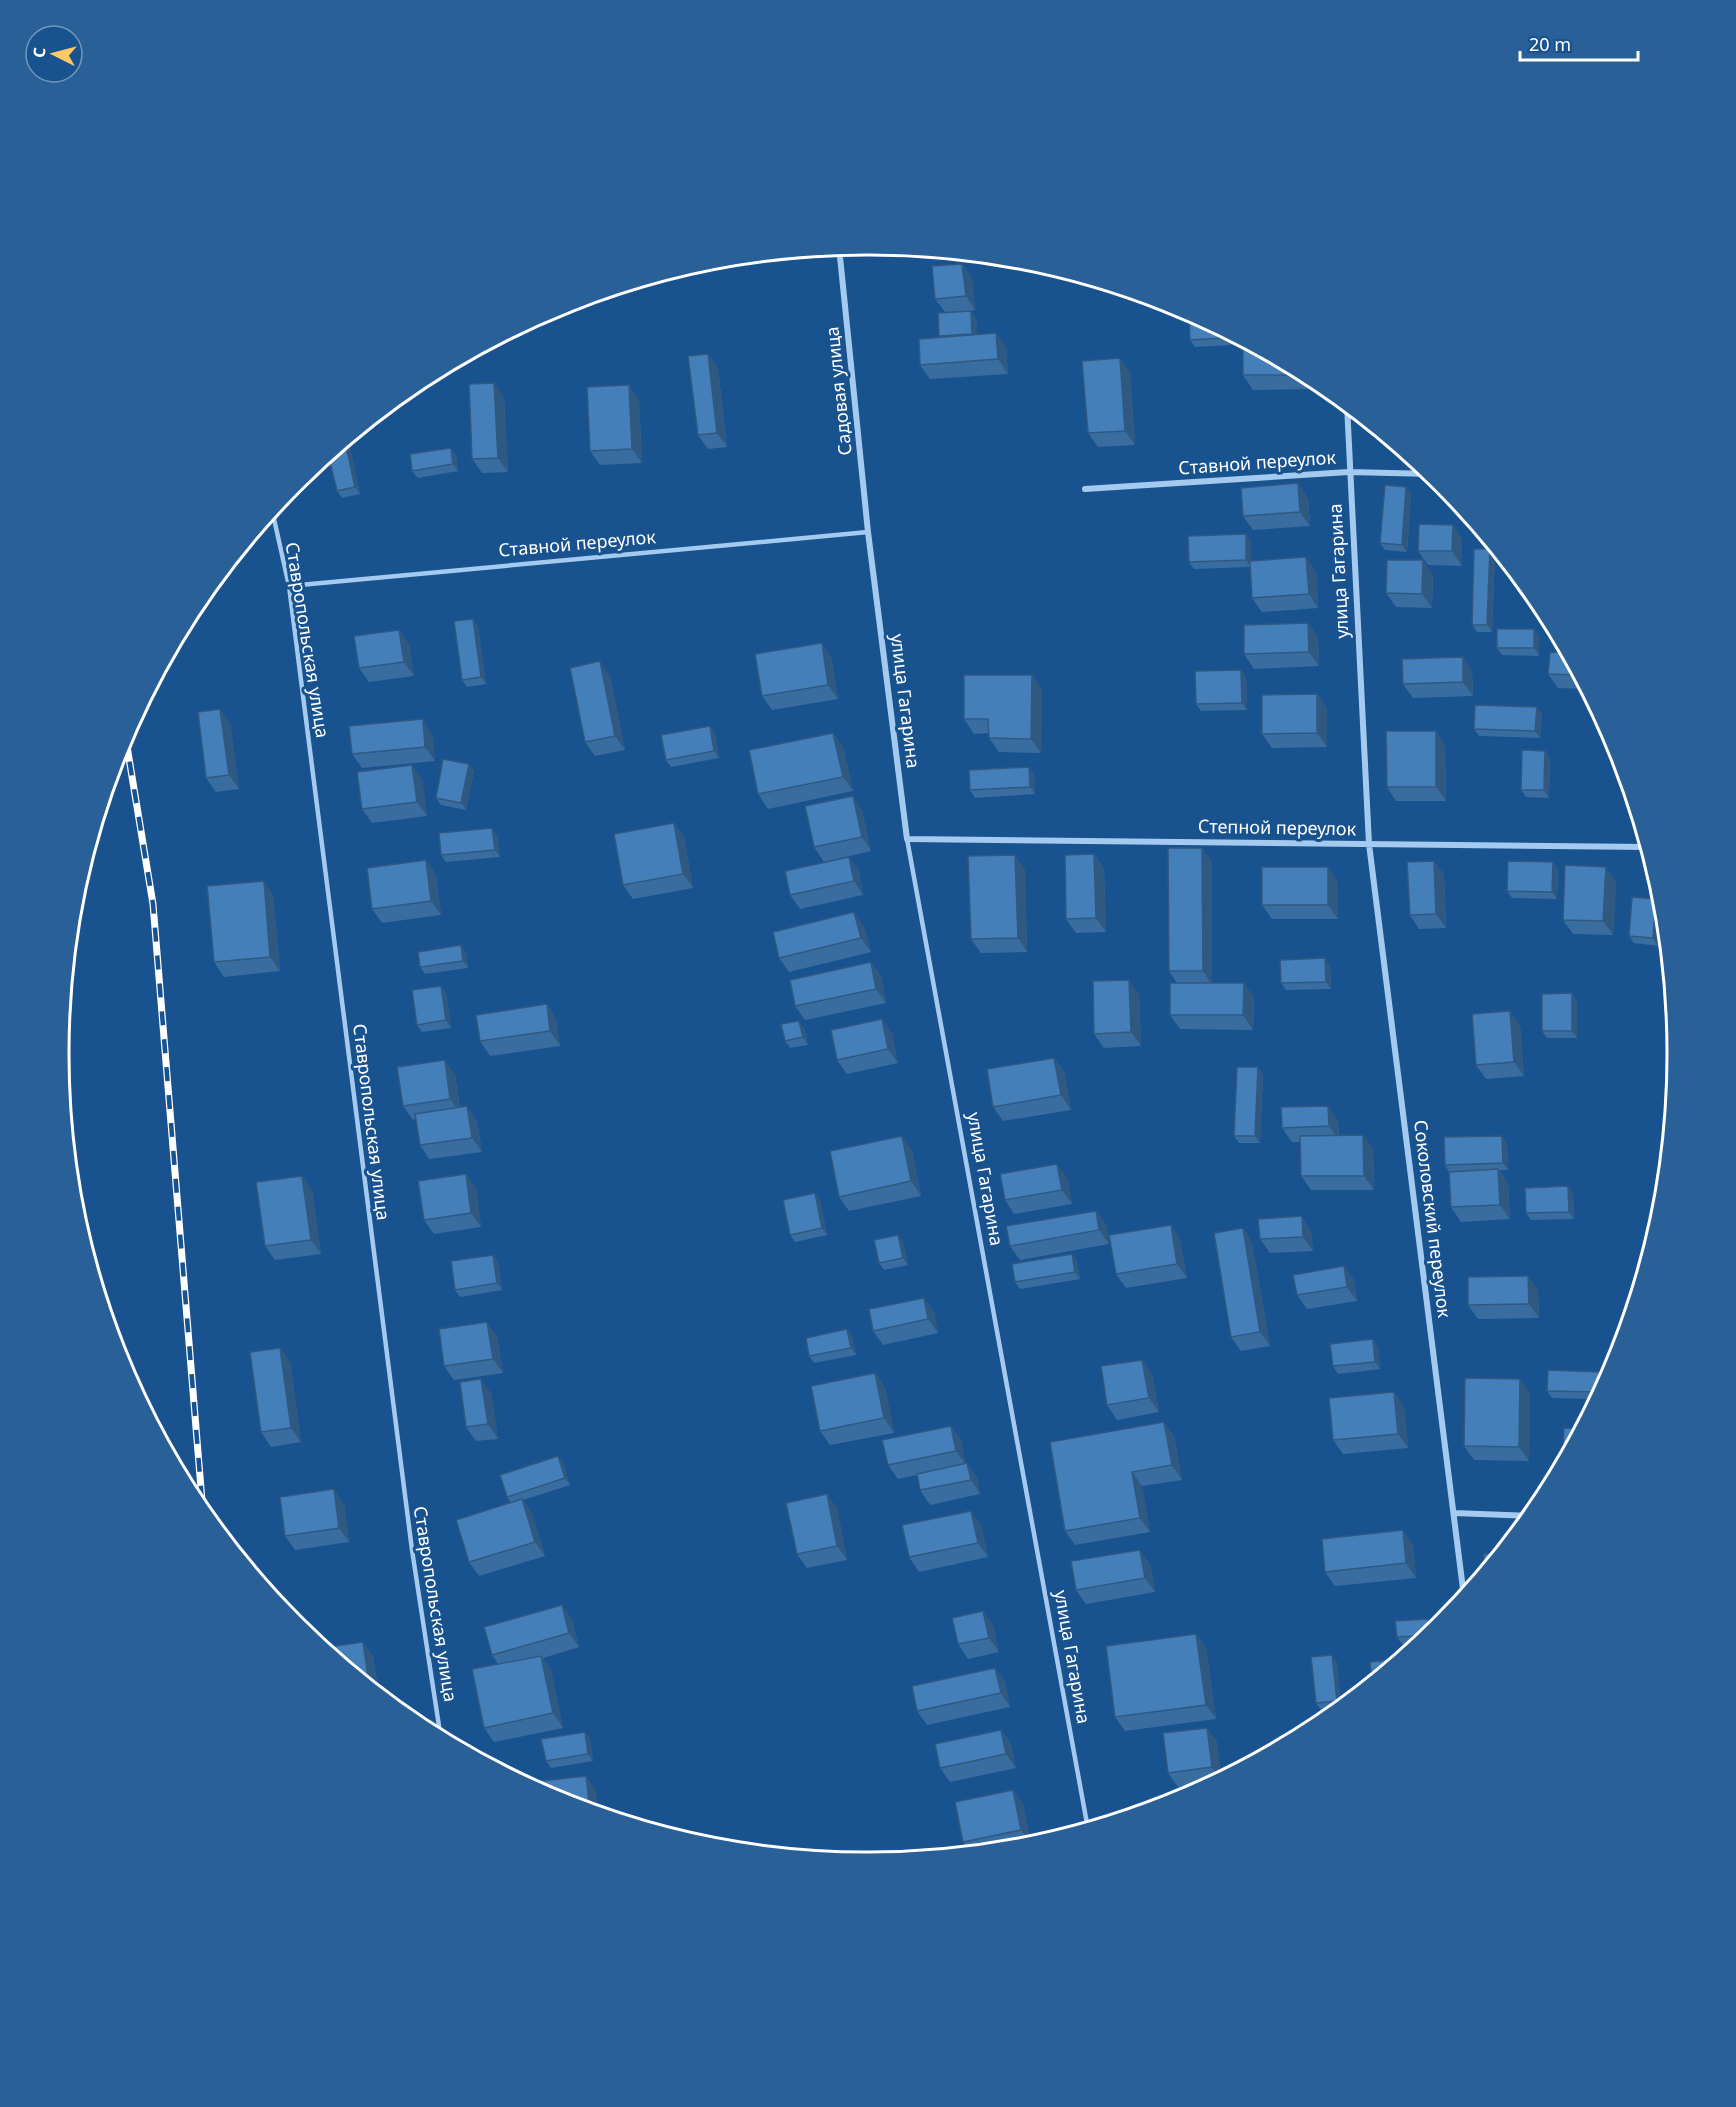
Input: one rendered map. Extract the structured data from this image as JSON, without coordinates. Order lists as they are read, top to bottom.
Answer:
{
  "streets": {
    "street": [
      "Садовая улица",
      "Ставной переулок",
      "улица Гагарина",
      "Степной переулок",
      "Соколовский переулок"
    ],
    "lane": ["Ставропольская улица"]
  },
  "crossings": [
    ["Садовая улица", "Ставной переулок"],
    ["Садовая улица", "улица Гагарина"],
    ["Ставной переулок", "улица Гагарина"],
    ["Ставной переулок", "Ставропольская улица"],
    ["улица Гагарина", "Степной переулок"],
    ["улица Гагарина", "Соколовский переулок"],
    ["Степной переулок", "Соколовский переулок"]
  ],
  "scale_bar": "20 m",
  "north": "left"
}
